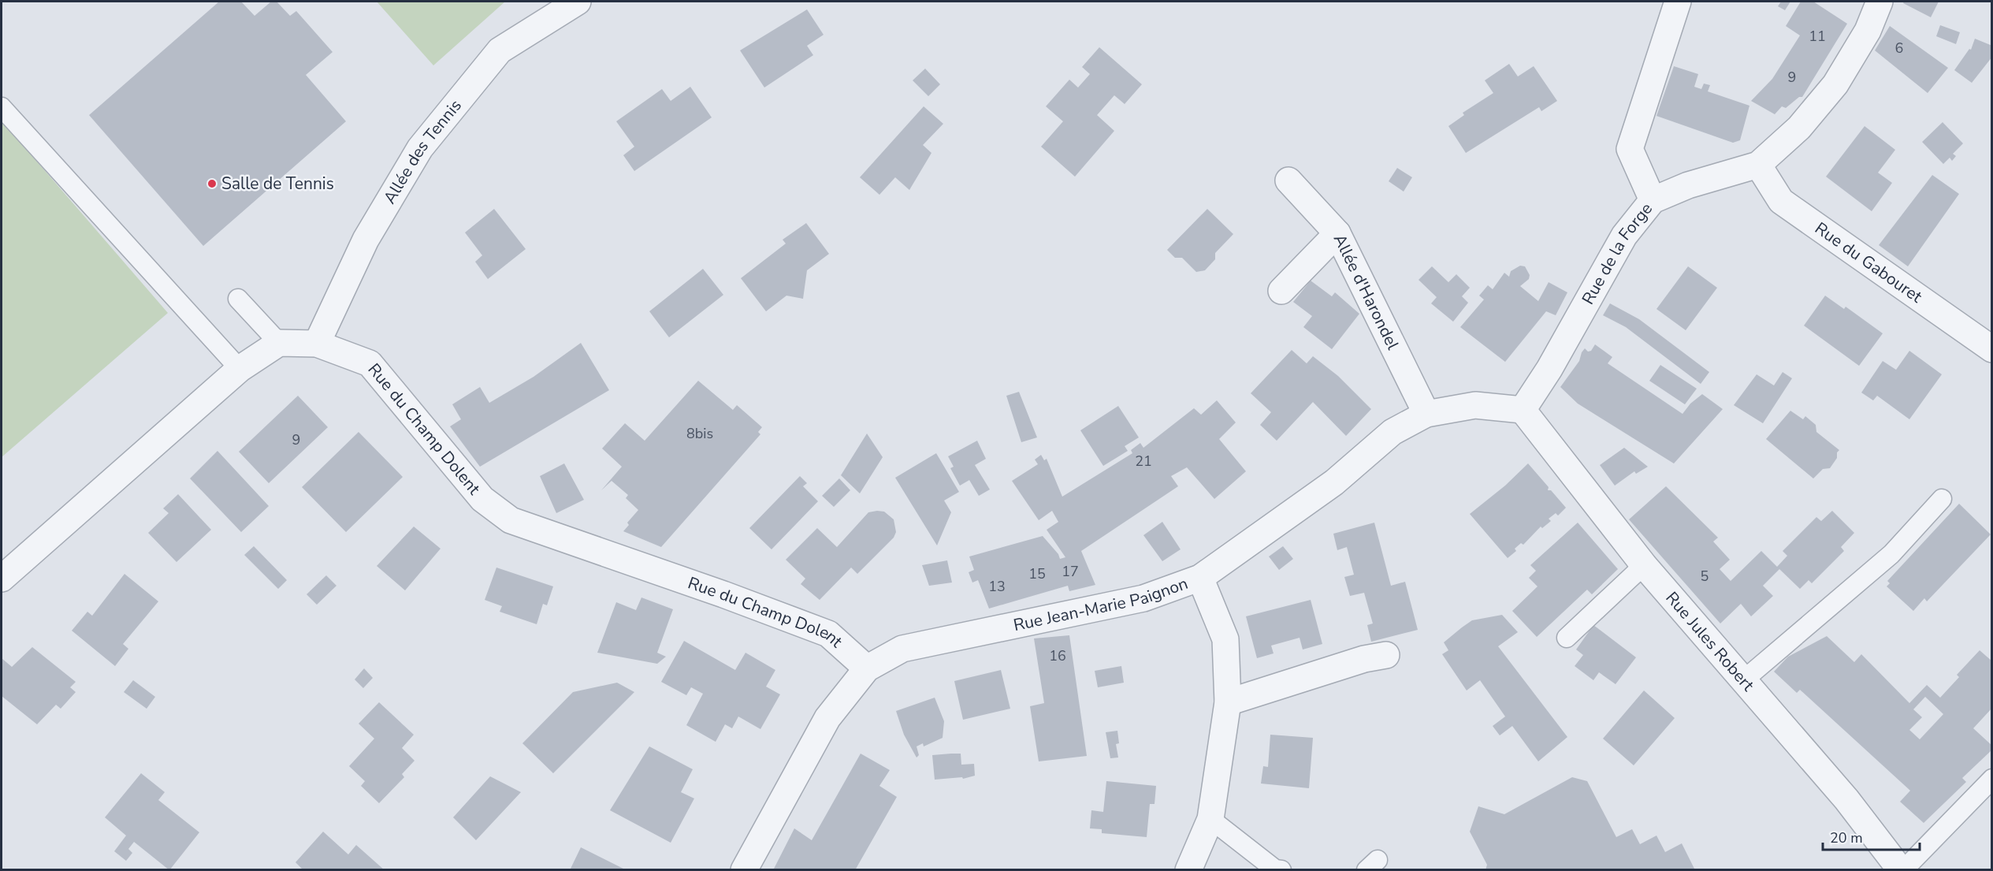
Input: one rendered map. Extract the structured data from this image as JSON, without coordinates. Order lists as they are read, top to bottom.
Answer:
{
  "streets": {
    "street": [
      "Allée des Tennis",
      "Rue de la Forge",
      "Rue du Gabouret",
      "Allée d'Harondel",
      "Rue du Champ Dolent",
      "Rue Jean-Marie Paignon",
      "Rue Jules Robert"
    ]
  },
  "crossings": [
    ["Allée des Tennis", "Rue du Champ Dolent"],
    ["Rue de la Forge", "Rue du Gabouret"],
    ["Rue de la Forge", "Rue Jean-Marie Paignon"],
    ["Rue de la Forge", "Rue Jules Robert"],
    ["Allée d'Harondel", "Rue Jean-Marie Paignon"],
    ["Rue du Champ Dolent", "Rue Jean-Marie Paignon"],
    ["Rue Jean-Marie Paignon", "Rue Jules Robert"]
  ],
  "places": ["Salle de Tennis"],
  "house_numbers": [
    "11",
    "6",
    "9",
    "8bis",
    "9",
    "21",
    "17",
    "15",
    "5",
    "13",
    "16"
  ],
  "scale_bar": "20 m"
}
